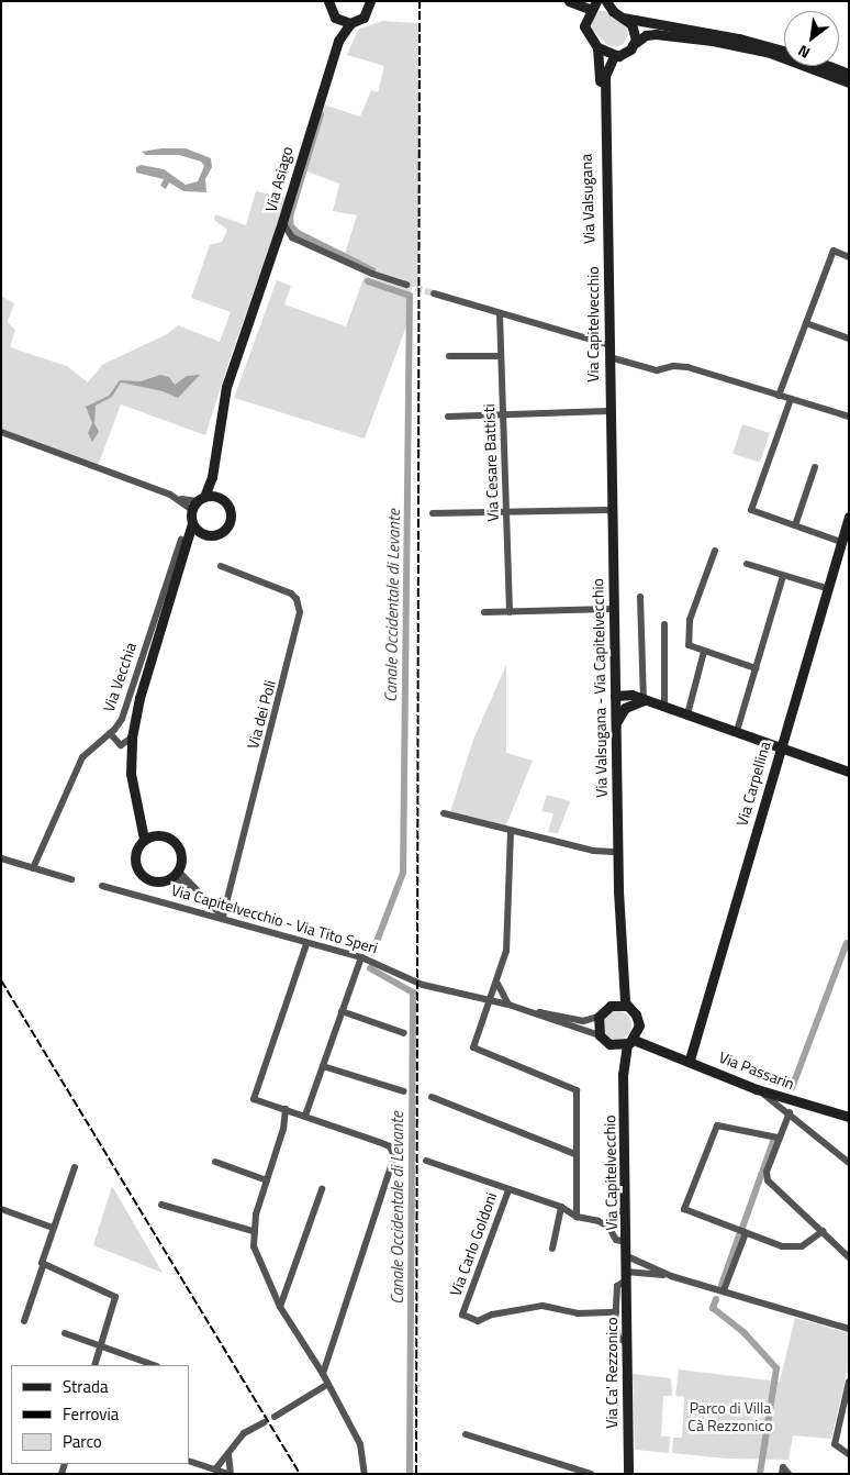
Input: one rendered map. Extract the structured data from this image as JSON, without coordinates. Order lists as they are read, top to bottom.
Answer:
{
  "streets": {
    "main road": [
      "Via Asiago",
      "Via Valsugana",
      "Via Capitelvecchio",
      "Via Valsugana - Via Capitelvecchio",
      "Via Carpellina",
      "Via Passarin",
      "Via Ca' Rezzonico"
    ],
    "street": [
      "Via Cesare Battisti",
      "Via Vecchia",
      "Via dei Poli",
      "Via Capitelvecchio - Via Tito Speri",
      "Via Carlo Goldoni"
    ]
  },
  "crossings": [
    ["Via Valsugana", "Via Capitelvecchio"],
    ["Via Valsugana", "Via Valsugana - Via Capitelvecchio"],
    ["Via Capitelvecchio", "Via Valsugana - Via Capitelvecchio"],
    ["Via Capitelvecchio", "Via Passarin"],
    ["Via Capitelvecchio", "Via Ca' Rezzonico"],
    ["Via dei Poli", "Via Capitelvecchio - Via Tito Speri"],
    ["Via Carpellina", "Via Passarin"]
  ],
  "water": ["Canale Occidentale di Levante"],
  "parks": ["Parco di Villa Cà Rezzonico"],
  "legend": ["Strada", "Ferrovia", "Parco"],
  "north": "bottom left"
}
